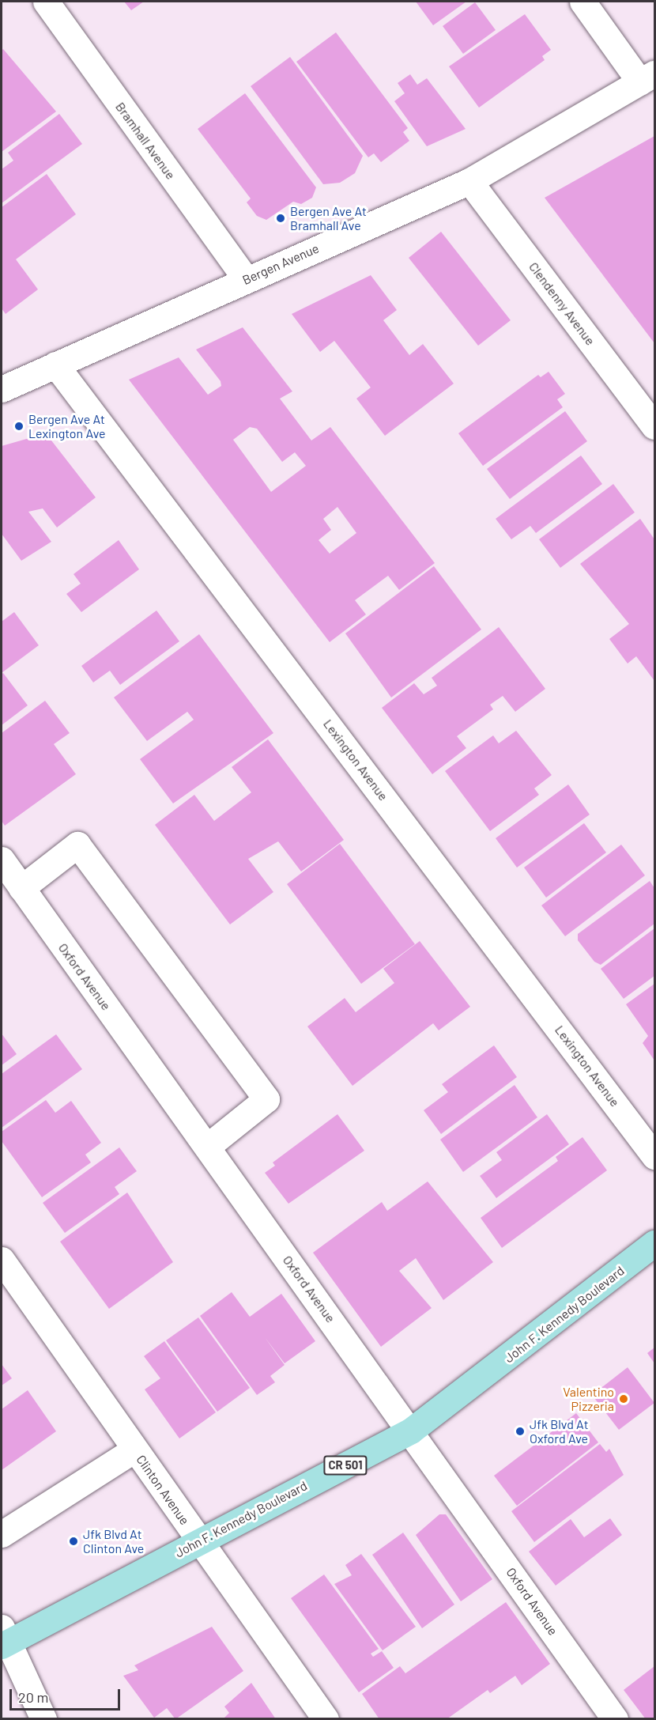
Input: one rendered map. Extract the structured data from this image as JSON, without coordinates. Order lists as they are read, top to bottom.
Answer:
{
  "streets": {
    "main road": ["John F. Kennedy Boulevard", "CR 501"],
    "street": [
      "Bramhall Avenue",
      "Bergen Avenue",
      "Clendenny Avenue",
      "Lexington Avenue",
      "Oxford Avenue",
      "Clinton Avenue"
    ]
  },
  "crossings": [
    ["Bramhall Avenue", "Bergen Avenue"],
    ["Bergen Avenue", "Clendenny Avenue"],
    ["Bergen Avenue", "Lexington Avenue"],
    ["Oxford Avenue", "John F. Kennedy Boulevard"],
    ["John F. Kennedy Boulevard", "Clinton Avenue"]
  ],
  "places": [
    "Bergen Ave At Bramhall Ave",
    "Bergen Ave At Lexington Ave",
    "Valentino Pizzeria",
    "Jfk Blvd At Oxford Ave",
    "Jfk Blvd At Clinton Ave"
  ],
  "scale_bar": "20 m"
}
